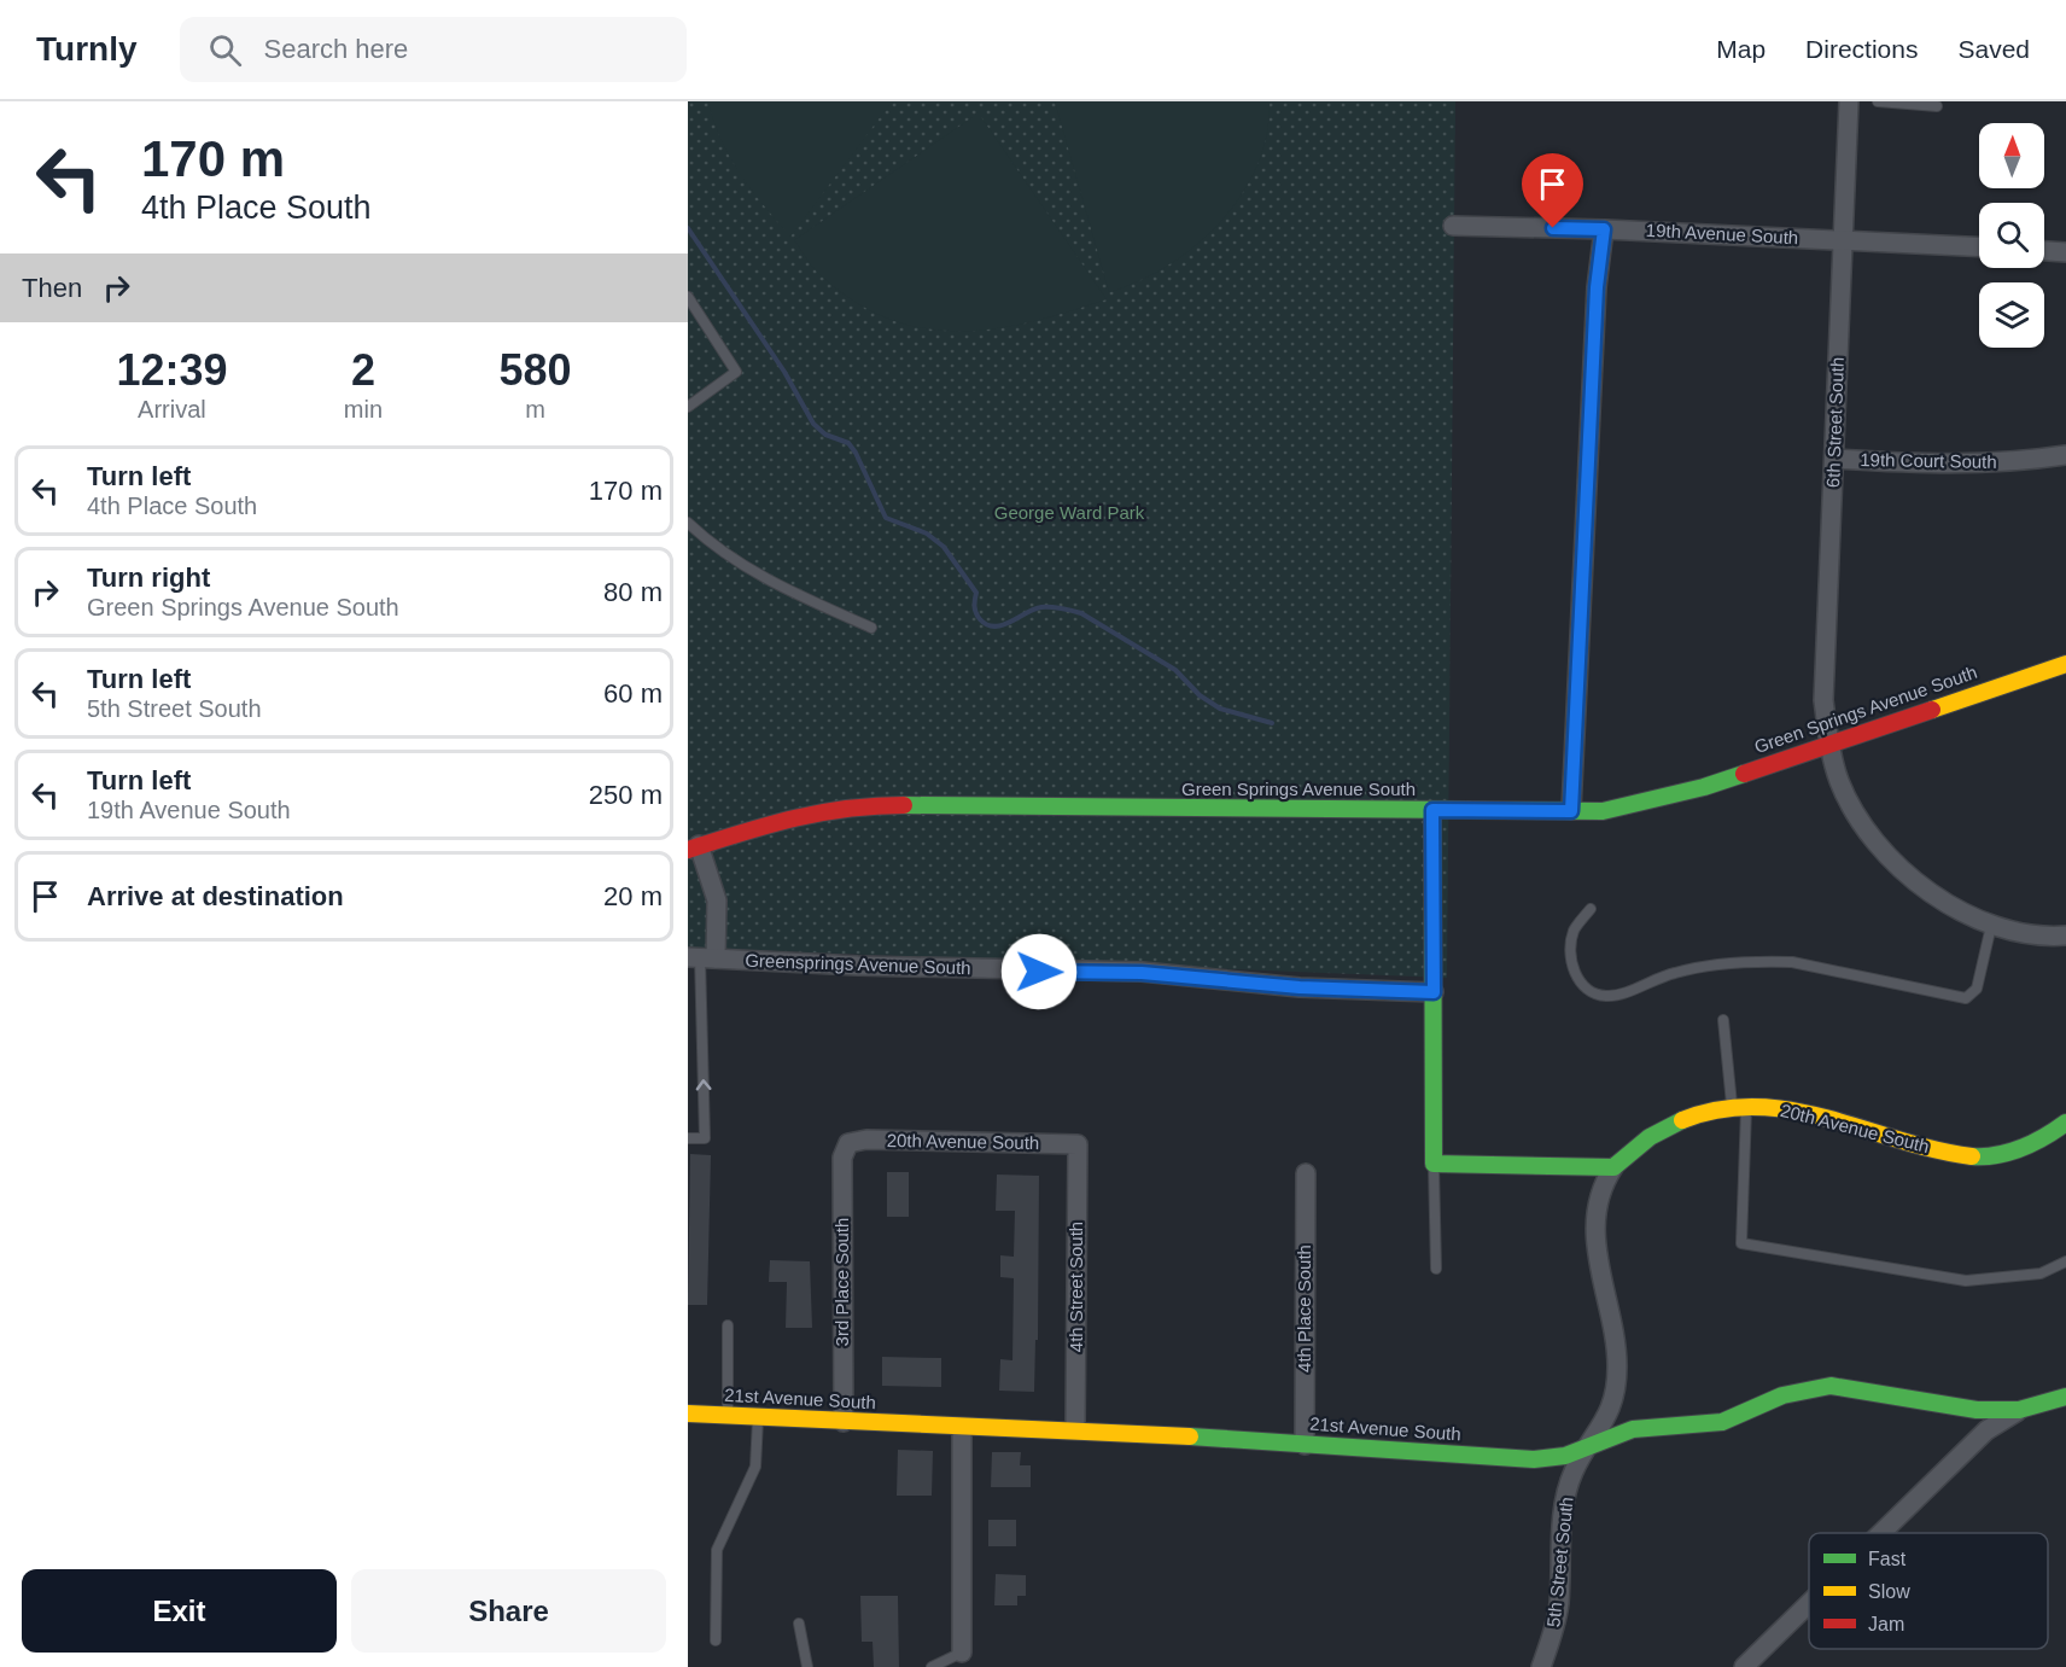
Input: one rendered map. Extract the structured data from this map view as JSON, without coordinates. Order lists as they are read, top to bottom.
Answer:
{
  "streets": {
    "street": [
      "19th Avenue South",
      "6th Street South",
      "19th Court South",
      "Green Springs Avenue South",
      "Greensprings Avenue South",
      "20th Avenue South",
      "3rd Place South",
      "4th Street South",
      "4th Place South",
      "21st Avenue South",
      "5th Street South"
    ]
  },
  "crossings": [
    ["19th Avenue South", "6th Street South"],
    ["6th Street South", "19th Court South"],
    ["6th Street South", "Green Springs Avenue South"],
    ["20th Avenue South", "3rd Place South"],
    ["20th Avenue South", "4th Street South"],
    ["20th Avenue South", "5th Street South"],
    ["3rd Place South", "21st Avenue South"],
    ["4th Street South", "21st Avenue South"],
    ["4th Place South", "21st Avenue South"],
    ["21st Avenue South", "5th Street South"]
  ],
  "parks": ["George Ward Park"],
  "legend": ["Fast", "Slow", "Jam"],
  "north": "top",
  "page": {
    "header": "Turnly",
    "search": "Search here",
    "nav": ["Map", "Directions", "Saved"],
    "turn": ["170 m", "4th Place South"],
    "then": "Then",
    "eta": [
      "12:39",
      "Arrival",
      "2",
      "min",
      "580",
      "m"
    ],
    "list": [
      {
        "name": "Turn left",
        "note": "4th Place South",
        "value": "170 m"
      },
      {
        "name": "Turn right",
        "note": "Green Springs Avenue South",
        "value": "80 m"
      },
      {
        "name": "Turn left",
        "note": "5th Street South",
        "value": "60 m"
      },
      {
        "name": "Turn left",
        "note": "19th Avenue South",
        "value": "250 m"
      },
      {
        "name": "Arrive at destination",
        "value": "20 m"
      }
    ],
    "buttons": ["Exit", "Share"]
  }
}
